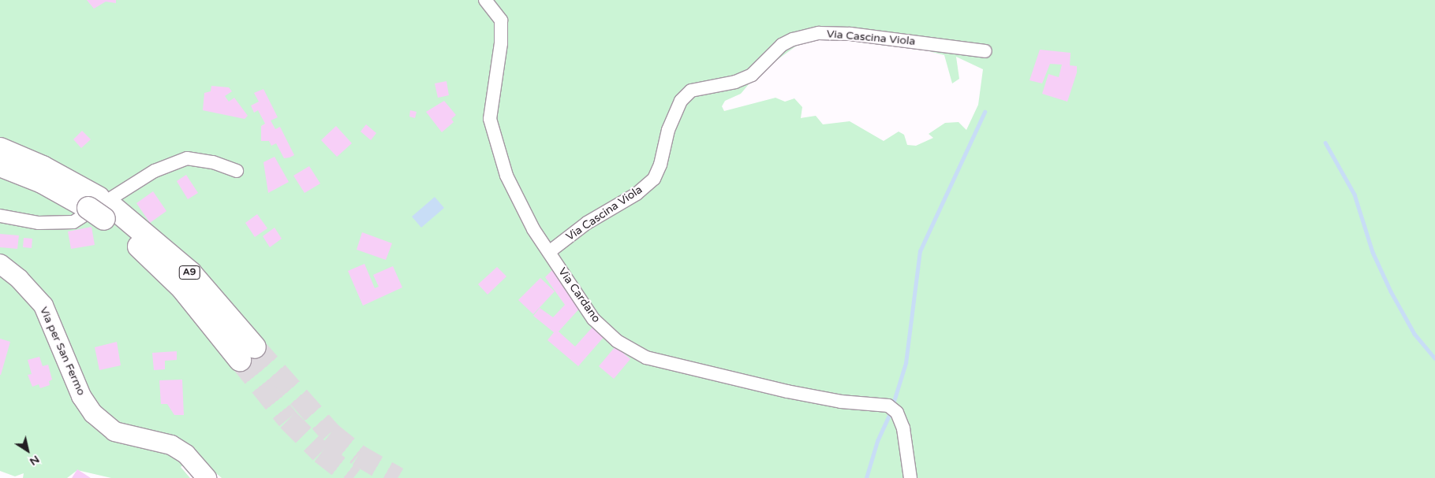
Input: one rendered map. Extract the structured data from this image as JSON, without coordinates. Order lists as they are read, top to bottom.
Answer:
{
  "streets": {
    "highway": ["A9"],
    "main road": ["Via per San Fermo"],
    "street": ["Via Cascina Viola", "Via Cardano"]
  },
  "crossings": [
    ["Via Cascina Viola", "Via Cardano"]
  ],
  "north": "bottom right"
}
